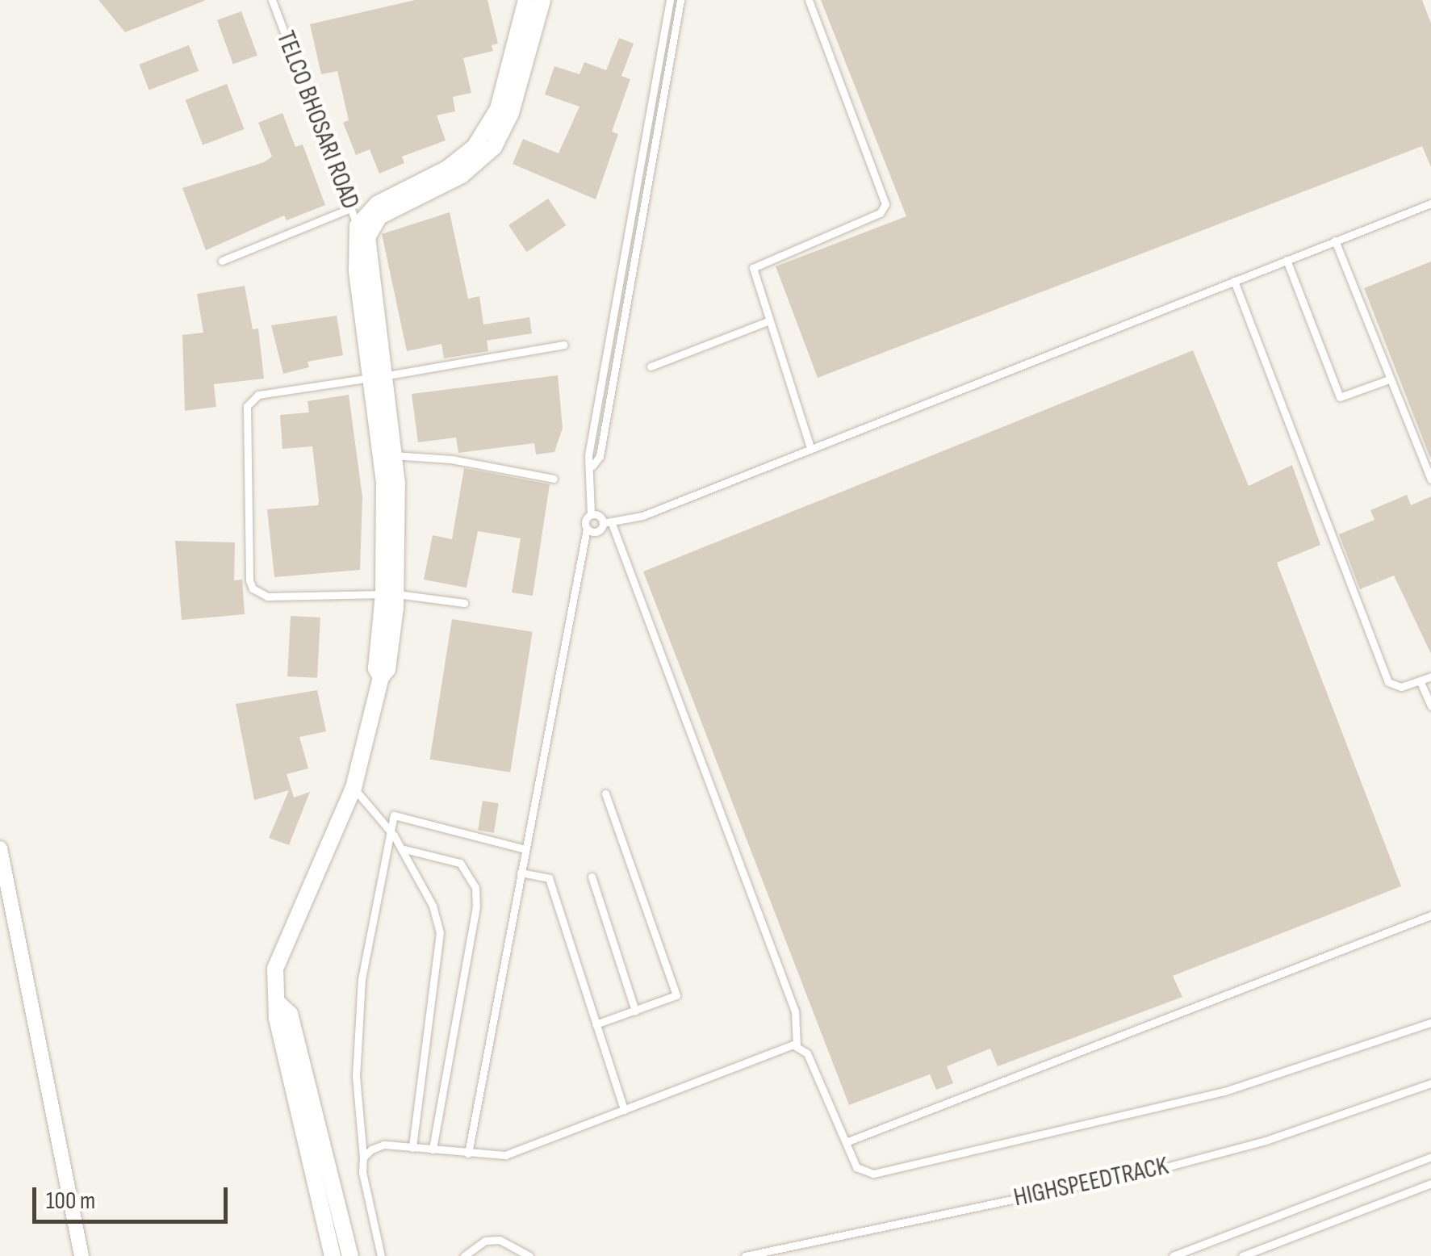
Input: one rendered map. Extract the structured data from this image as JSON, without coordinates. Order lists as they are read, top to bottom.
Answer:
{
  "streets": {
    "lane": ["TELCO BHOSARI ROAD", "HIGHSPEEDTRACK"]
  },
  "scale_bar": "100 m"
}
